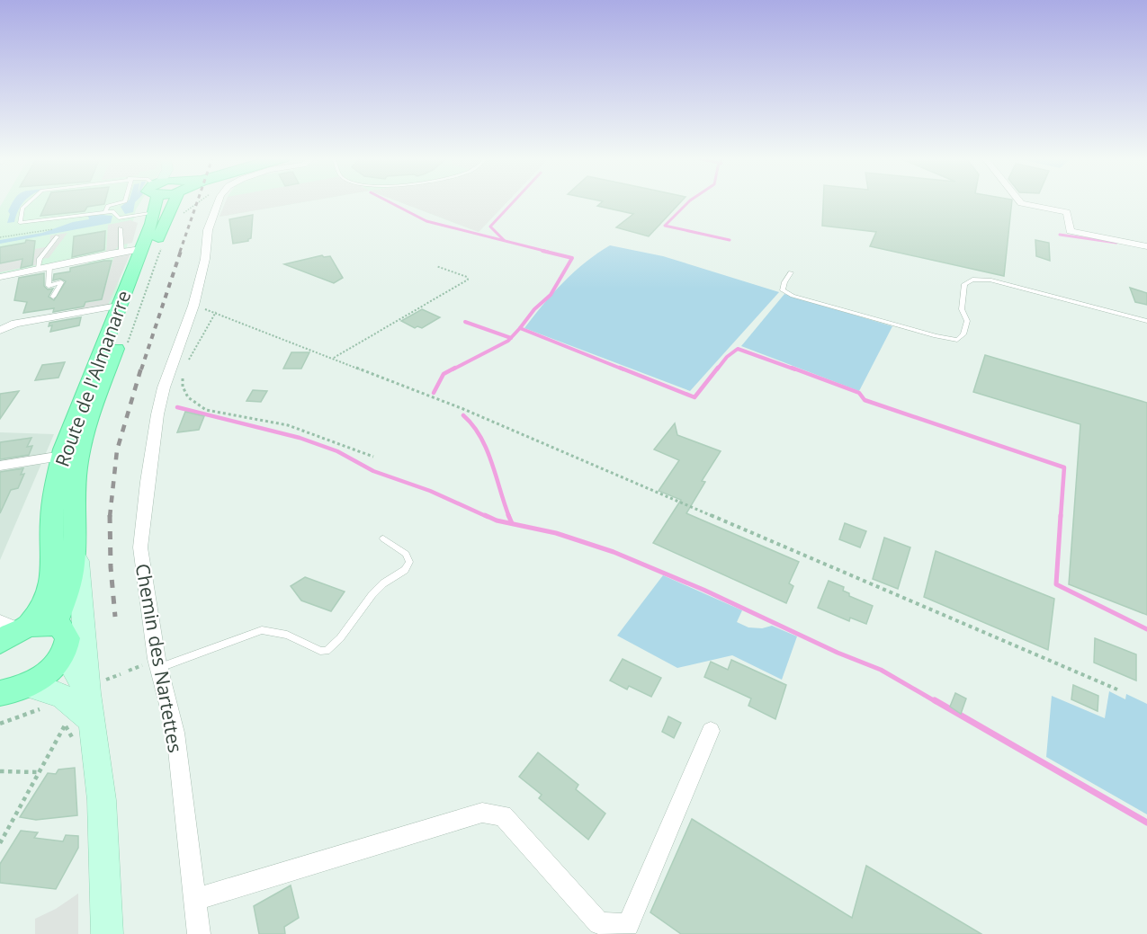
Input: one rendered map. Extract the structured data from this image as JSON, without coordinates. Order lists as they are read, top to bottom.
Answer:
{
  "streets": {
    "main road": ["Route de l'Almanarre"],
    "street": ["Chemin des Nartettes"]
  }
}
